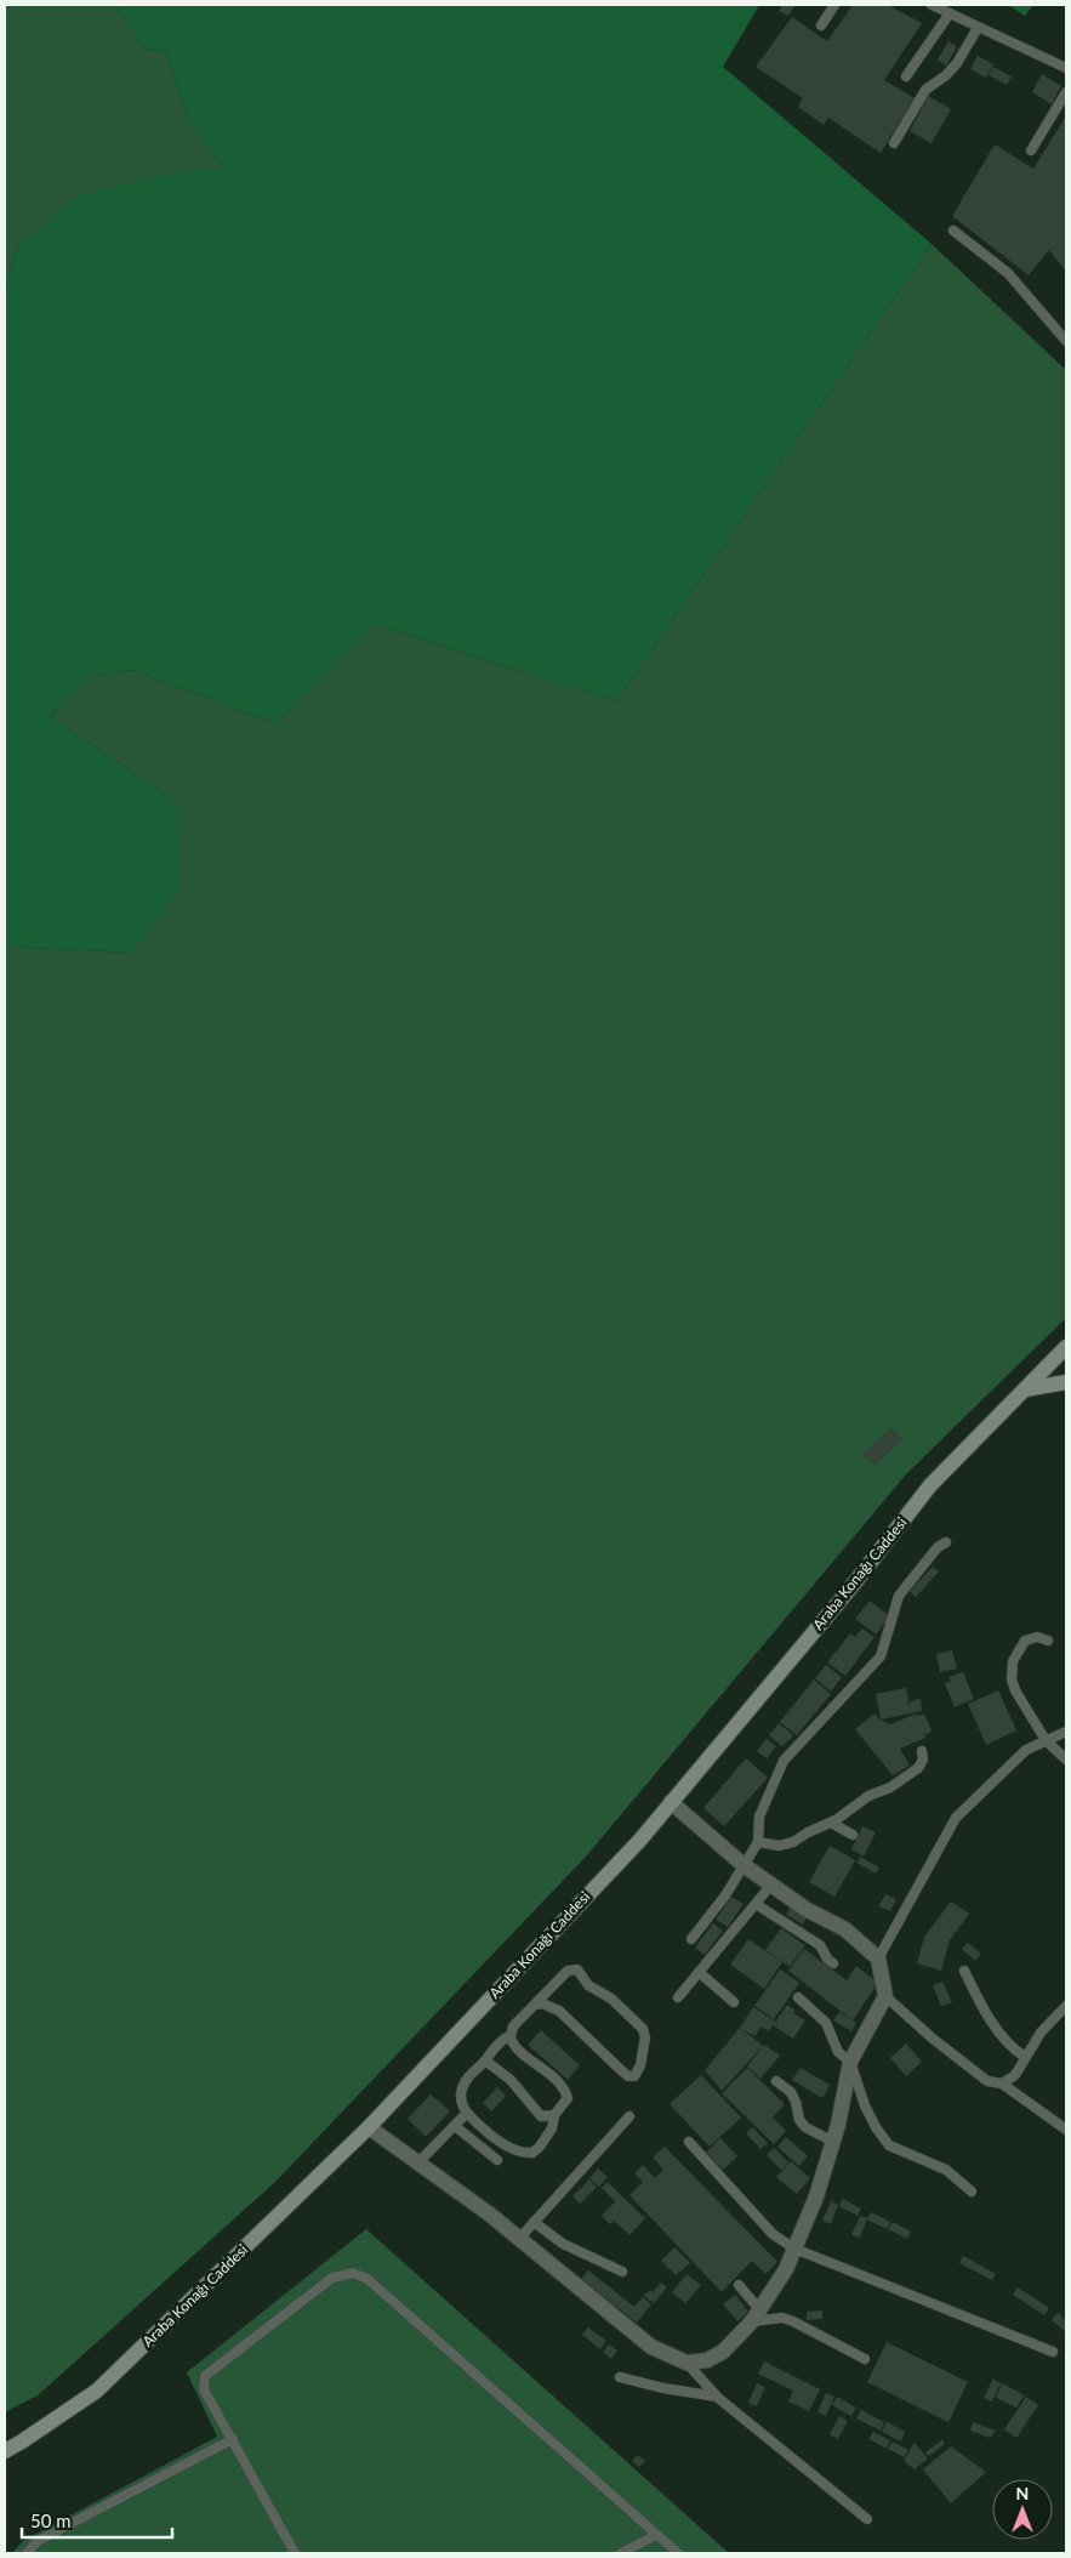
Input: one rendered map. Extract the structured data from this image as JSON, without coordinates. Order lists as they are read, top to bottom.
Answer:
{
  "streets": {
    "main road": ["Araba Konağı Caddesi"]
  },
  "scale_bar": "50 m",
  "north": "top"
}
